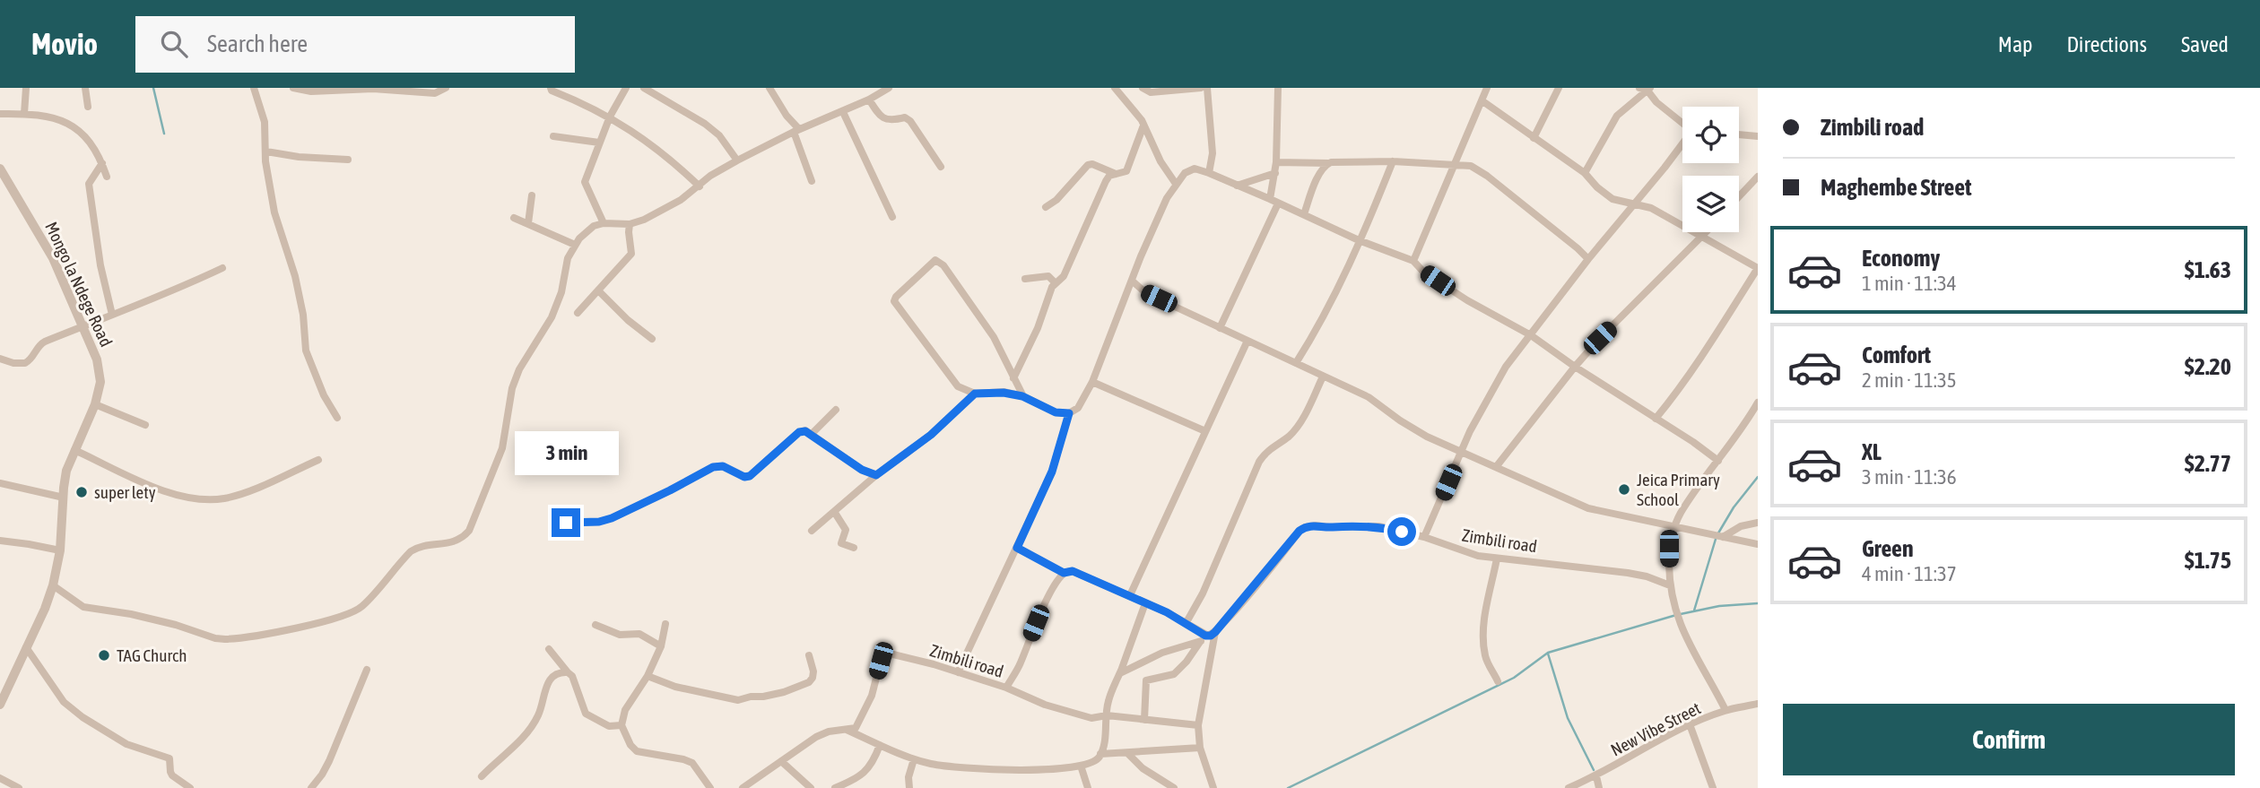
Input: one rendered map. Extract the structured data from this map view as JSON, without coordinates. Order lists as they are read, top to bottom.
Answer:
{
  "streets": {
    "street": ["Mongo la Ndege Road", "Zimbili road", "New Vibe Street"]
  },
  "places": ["Jeica Primary School", "super lety", "TAG Church"],
  "page": {
    "header": "Movio",
    "search": "Search here",
    "nav": ["Map", "Directions", "Saved"],
    "banner": ["Zimbili road", "Maghembe Street"],
    "list": [
      {
        "name": "Economy",
        "note": "1 min · 11:34",
        "value": "$1.63"
      },
      {
        "name": "Comfort",
        "note": "2 min · 11:35",
        "value": "$2.20"
      },
      {
        "name": "XL",
        "note": "3 min · 11:36",
        "value": "$2.77"
      },
      {
        "name": "Green",
        "note": "4 min · 11:37",
        "value": "$1.75"
      }
    ],
    "bubble": "3 min",
    "buttons": "Confirm"
  }
}
